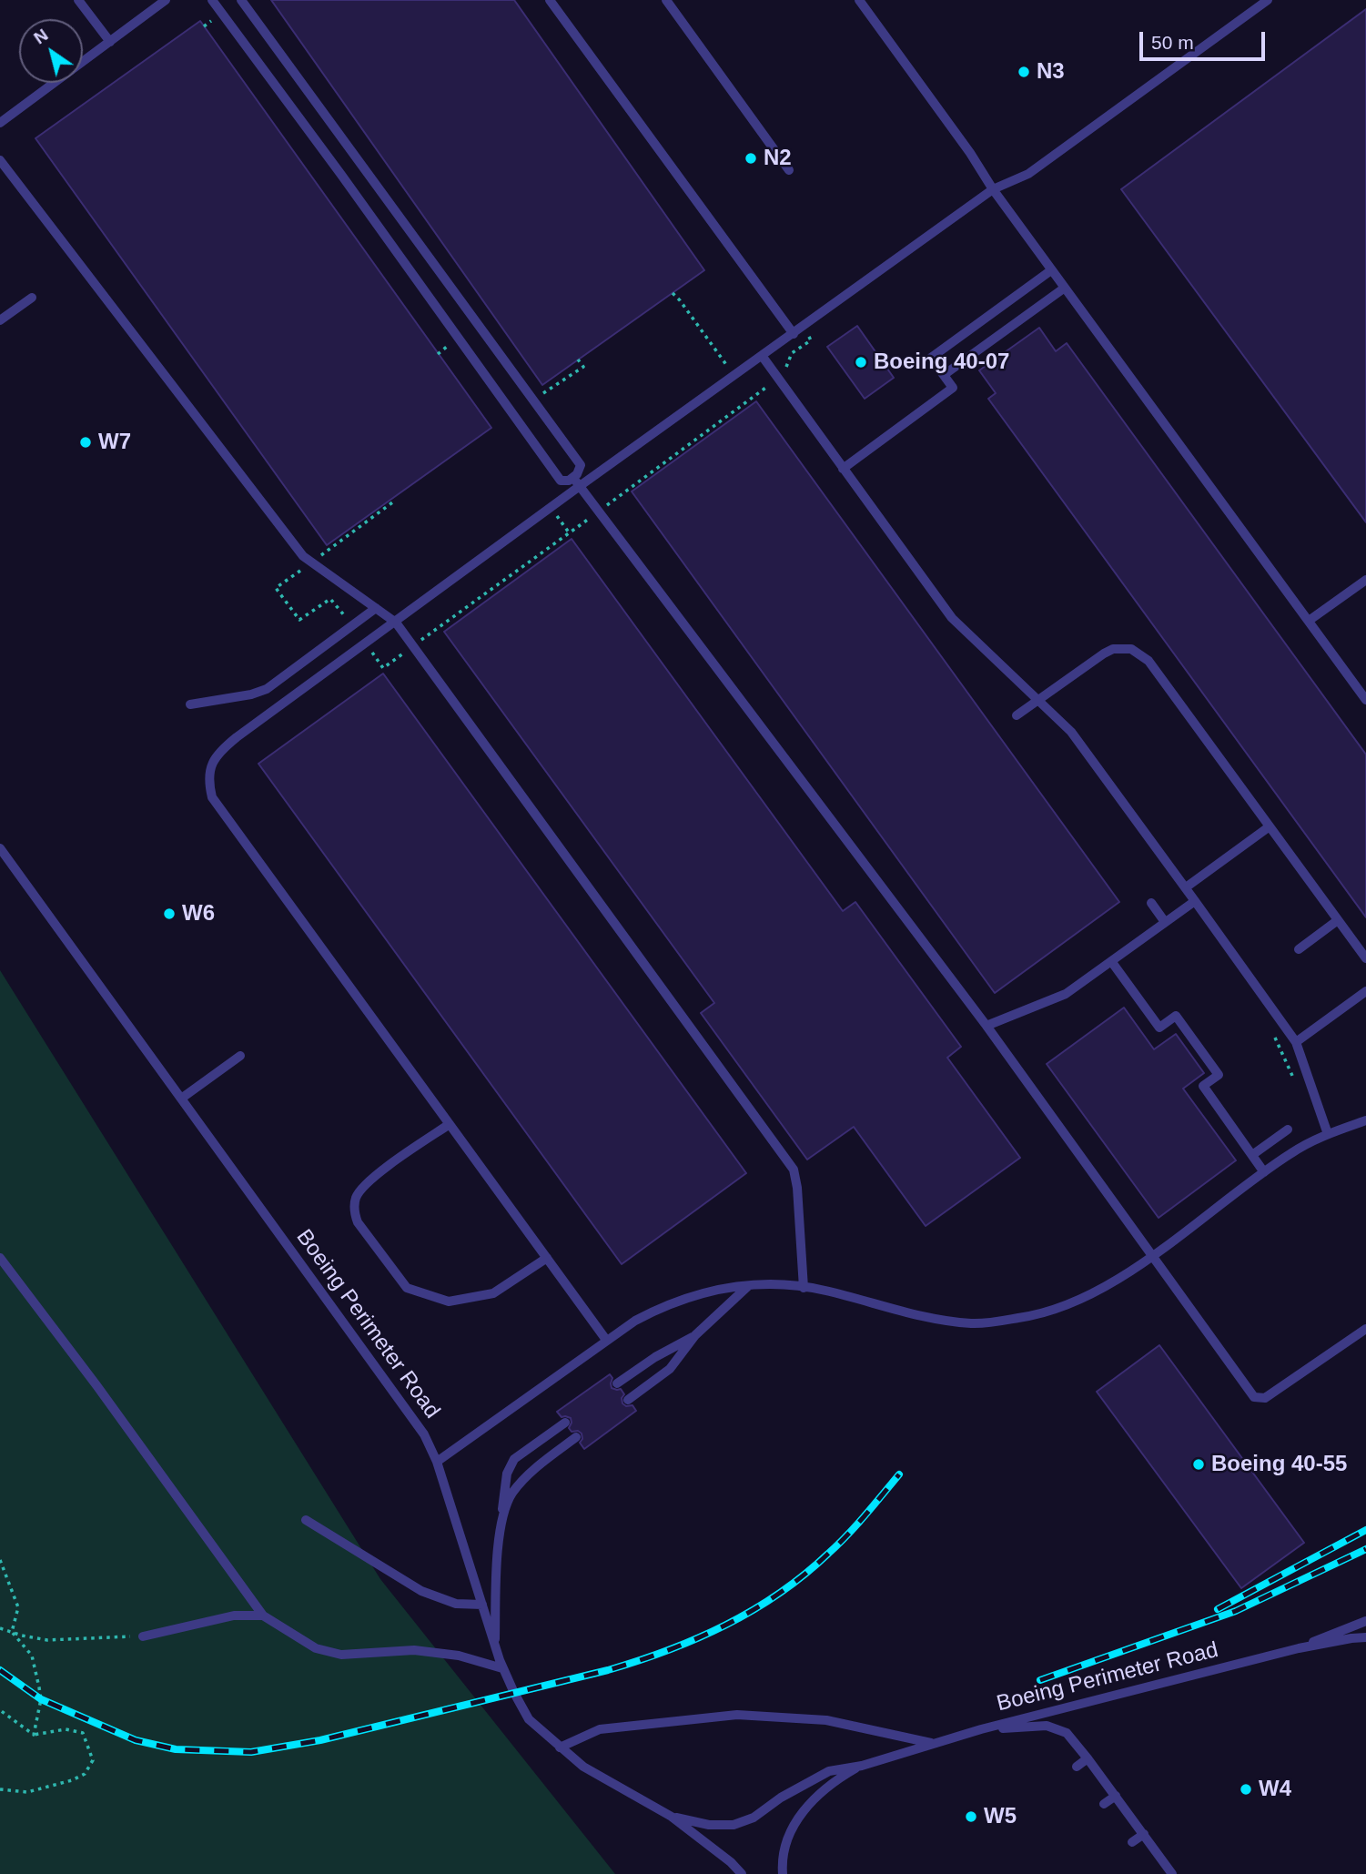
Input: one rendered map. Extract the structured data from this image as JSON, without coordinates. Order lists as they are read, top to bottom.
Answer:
{
  "streets": {
    "lane": ["Boeing Perimeter Road"]
  },
  "places": [
    "N3",
    "N2",
    "Boeing 40-07",
    "W7",
    "W6",
    "Boeing 40-55",
    "W4",
    "W5"
  ],
  "scale_bar": "50 m",
  "north": "top left"
}
